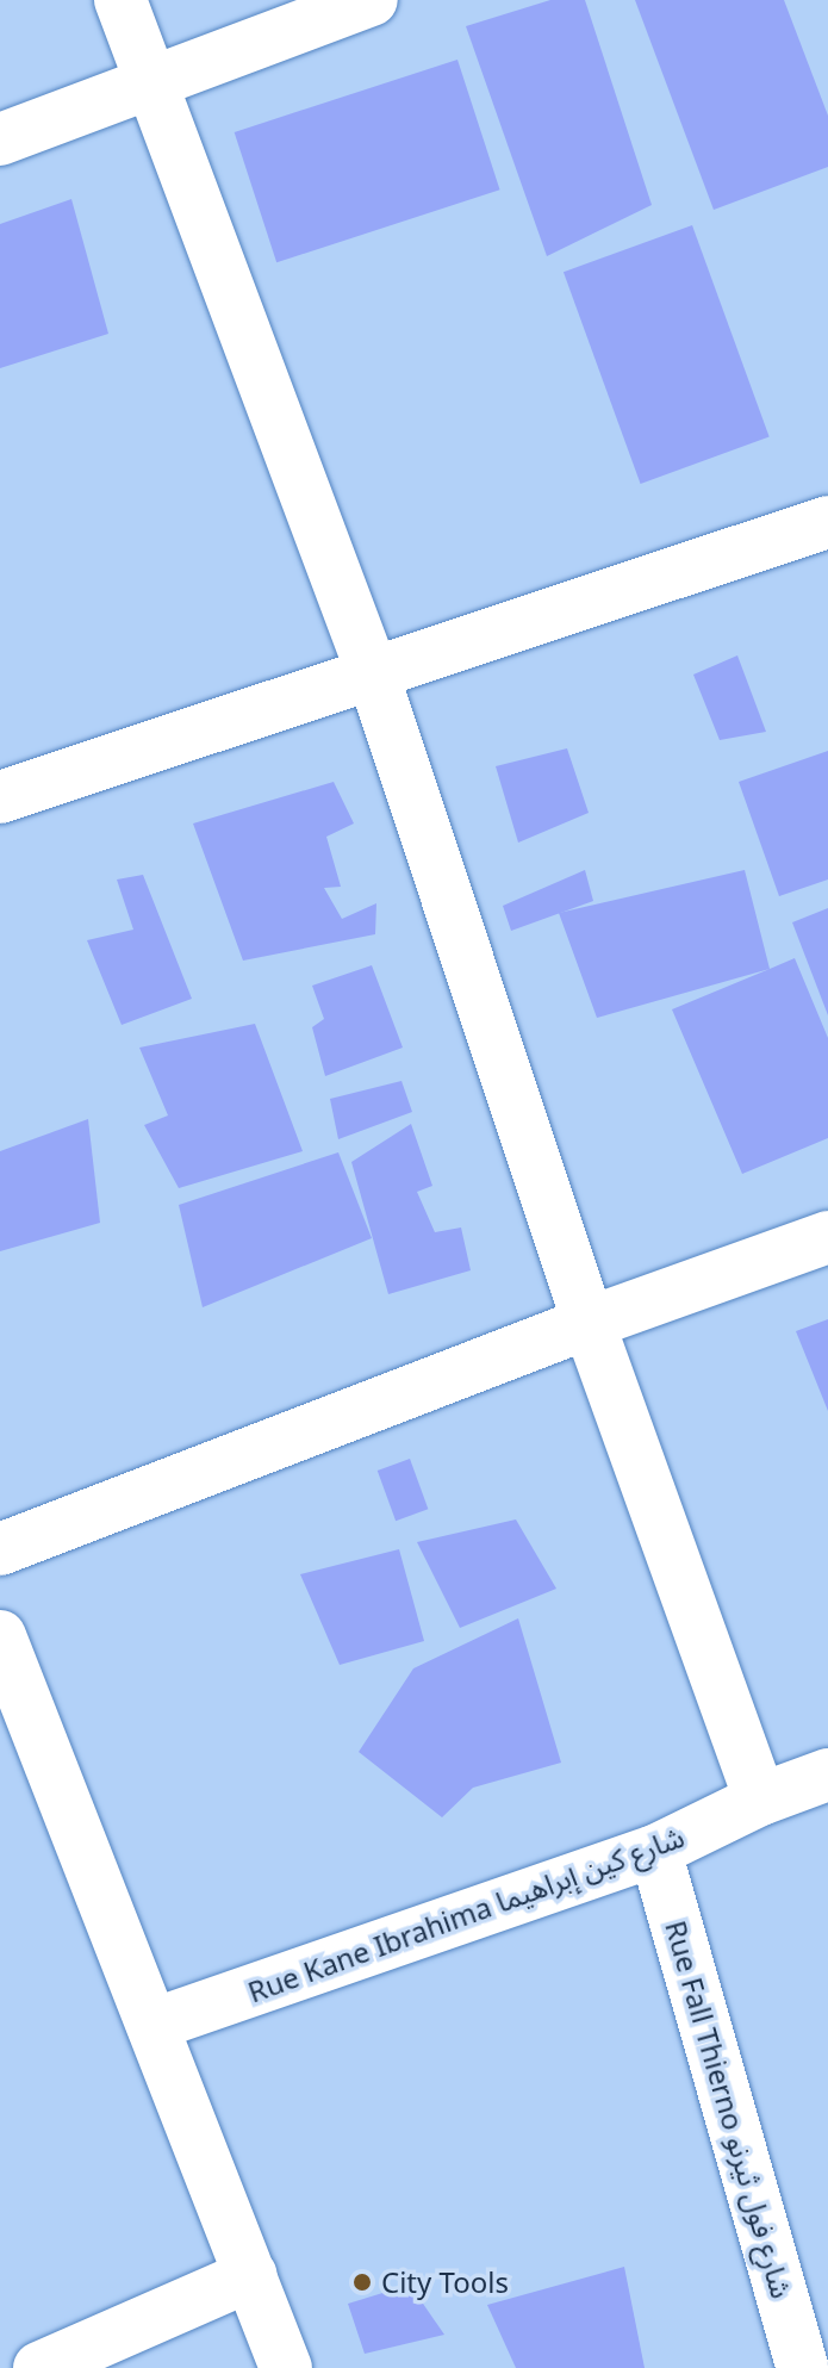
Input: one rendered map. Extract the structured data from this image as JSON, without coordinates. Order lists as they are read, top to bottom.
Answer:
{
  "streets": {
    "street": ["Rue Kane Ibrahima شارع كين إبراهيما", "Rue Fall Thierno شارع فول ثيرنو"]
  },
  "crossings": [
    ["Rue Kane Ibrahima شارع كين إبراهيما", "Rue Fall Thierno شارع فول ثيرنو"]
  ],
  "places": ["City Tools"]
}
